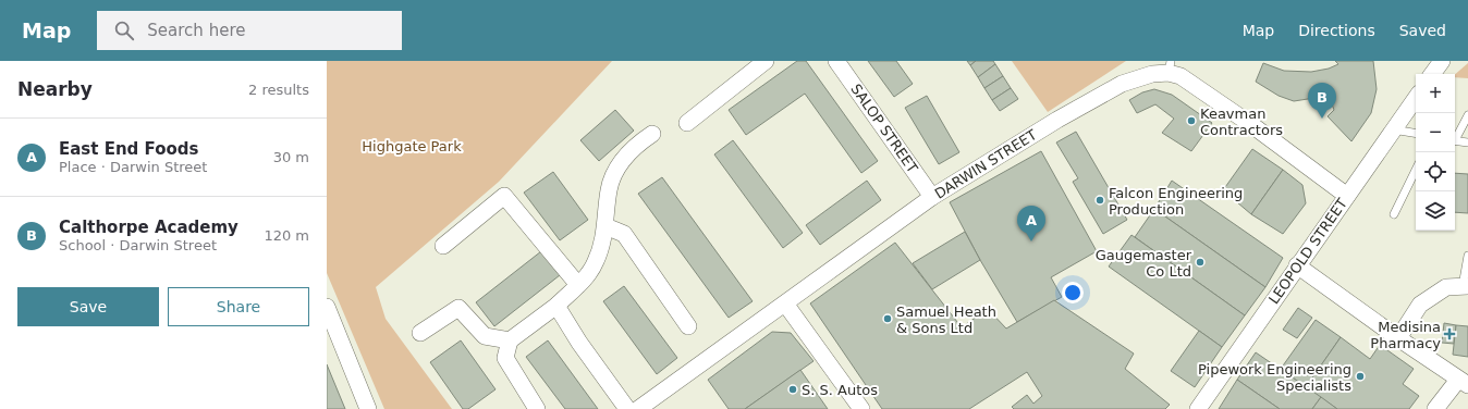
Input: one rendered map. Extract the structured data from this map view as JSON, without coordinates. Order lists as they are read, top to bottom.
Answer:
{
  "streets": {
    "street": ["SALOP STREET", "DARWIN STREET", "LEOPOLD STREET"]
  },
  "crossings": [
    ["SALOP STREET", "DARWIN STREET"],
    ["DARWIN STREET", "LEOPOLD STREET"]
  ],
  "parks": ["Highgate Park"],
  "places": {
    "other": [
      "Keavman Contractors",
      "Falcon Engineering Production",
      "Gaugemaster Co Ltd",
      "Samuel Heath & Sons Ltd",
      "Pipework Engineering Specialists",
      "S. S. Autos"
    ],
    "health": ["Medisina Pharmacy"]
  },
  "page": {
    "header": "Map",
    "search": "Search here",
    "nav": ["Map", "Directions", "Saved"],
    "heading": ["Nearby", "2 results"],
    "map_buttons": ["+", "−"],
    "pins": ["B", "A"],
    "list": [
      {
        "mark": "A",
        "name": "East End Foods",
        "note": "Place · Darwin Street",
        "value": "30 m"
      },
      {
        "mark": "B",
        "name": "Calthorpe Academy",
        "note": "School · Darwin Street",
        "value": "120 m"
      }
    ],
    "buttons": ["Save", "Share"]
  }
}
